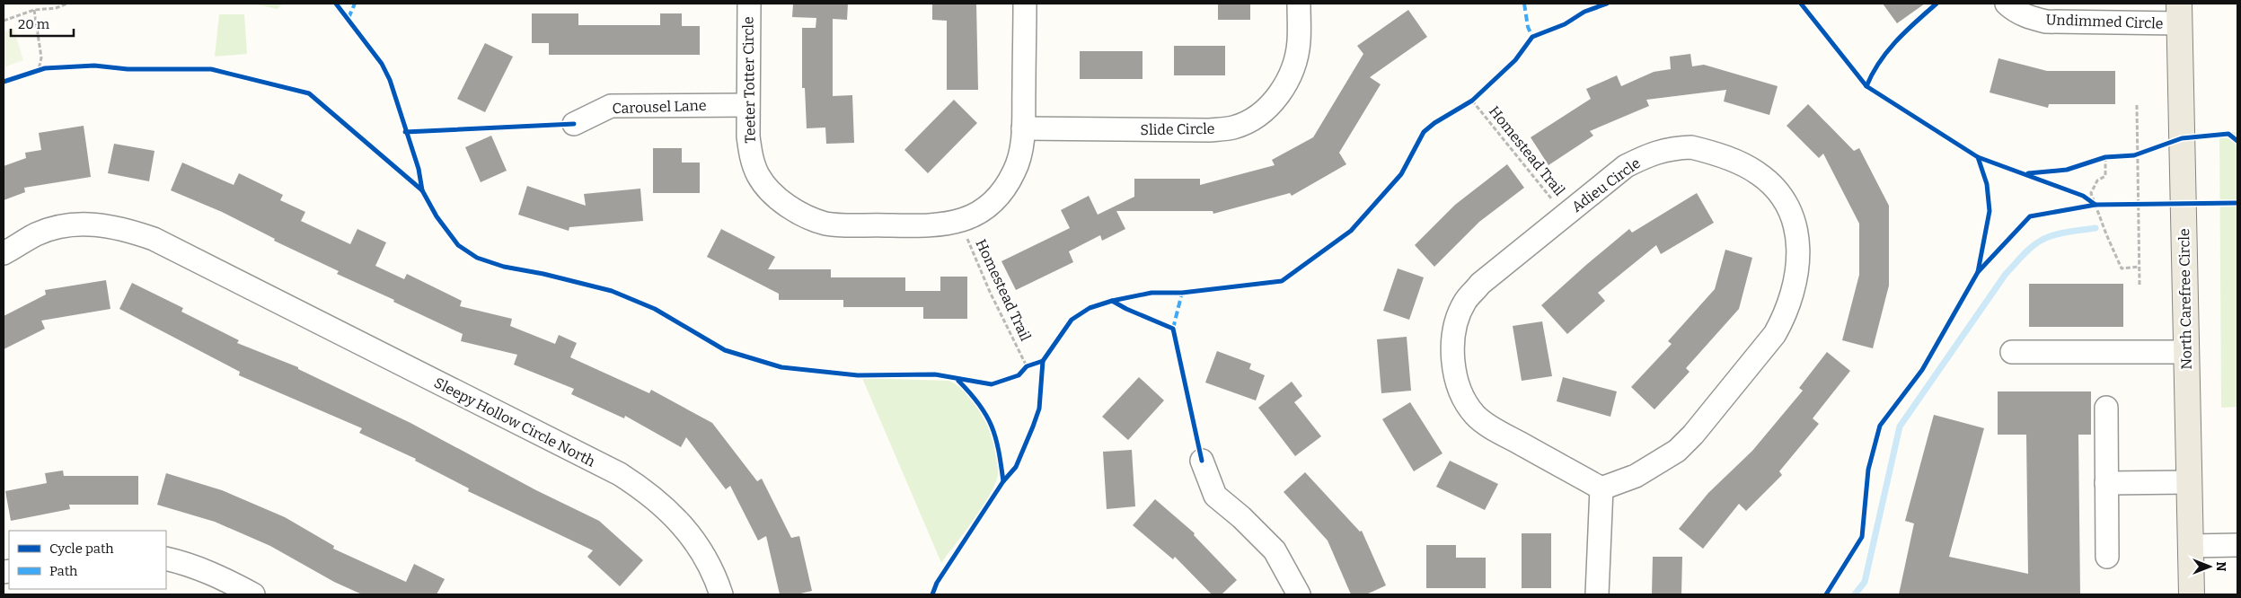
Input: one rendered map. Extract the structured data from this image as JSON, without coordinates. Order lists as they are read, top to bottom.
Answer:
{
  "streets": {
    "main road": ["North Carefree Circle"],
    "street": [
      "Undimmed Circle",
      "Teeter Totter Circle",
      "Carousel Lane",
      "Slide Circle",
      "Adieu Circle",
      "Sleepy Hollow Circle North"
    ],
    "path": ["Homestead Trail"]
  },
  "crossings": [
    ["Undimmed Circle", "North Carefree Circle"],
    ["Teeter Totter Circle", "Carousel Lane"],
    ["Teeter Totter Circle", "Slide Circle"],
    ["Teeter Totter Circle", "Homestead Trail"],
    ["Homestead Trail", "Adieu Circle"]
  ],
  "legend": ["Cycle path", "Path"],
  "scale_bar": "20 m",
  "north": "right"
}
